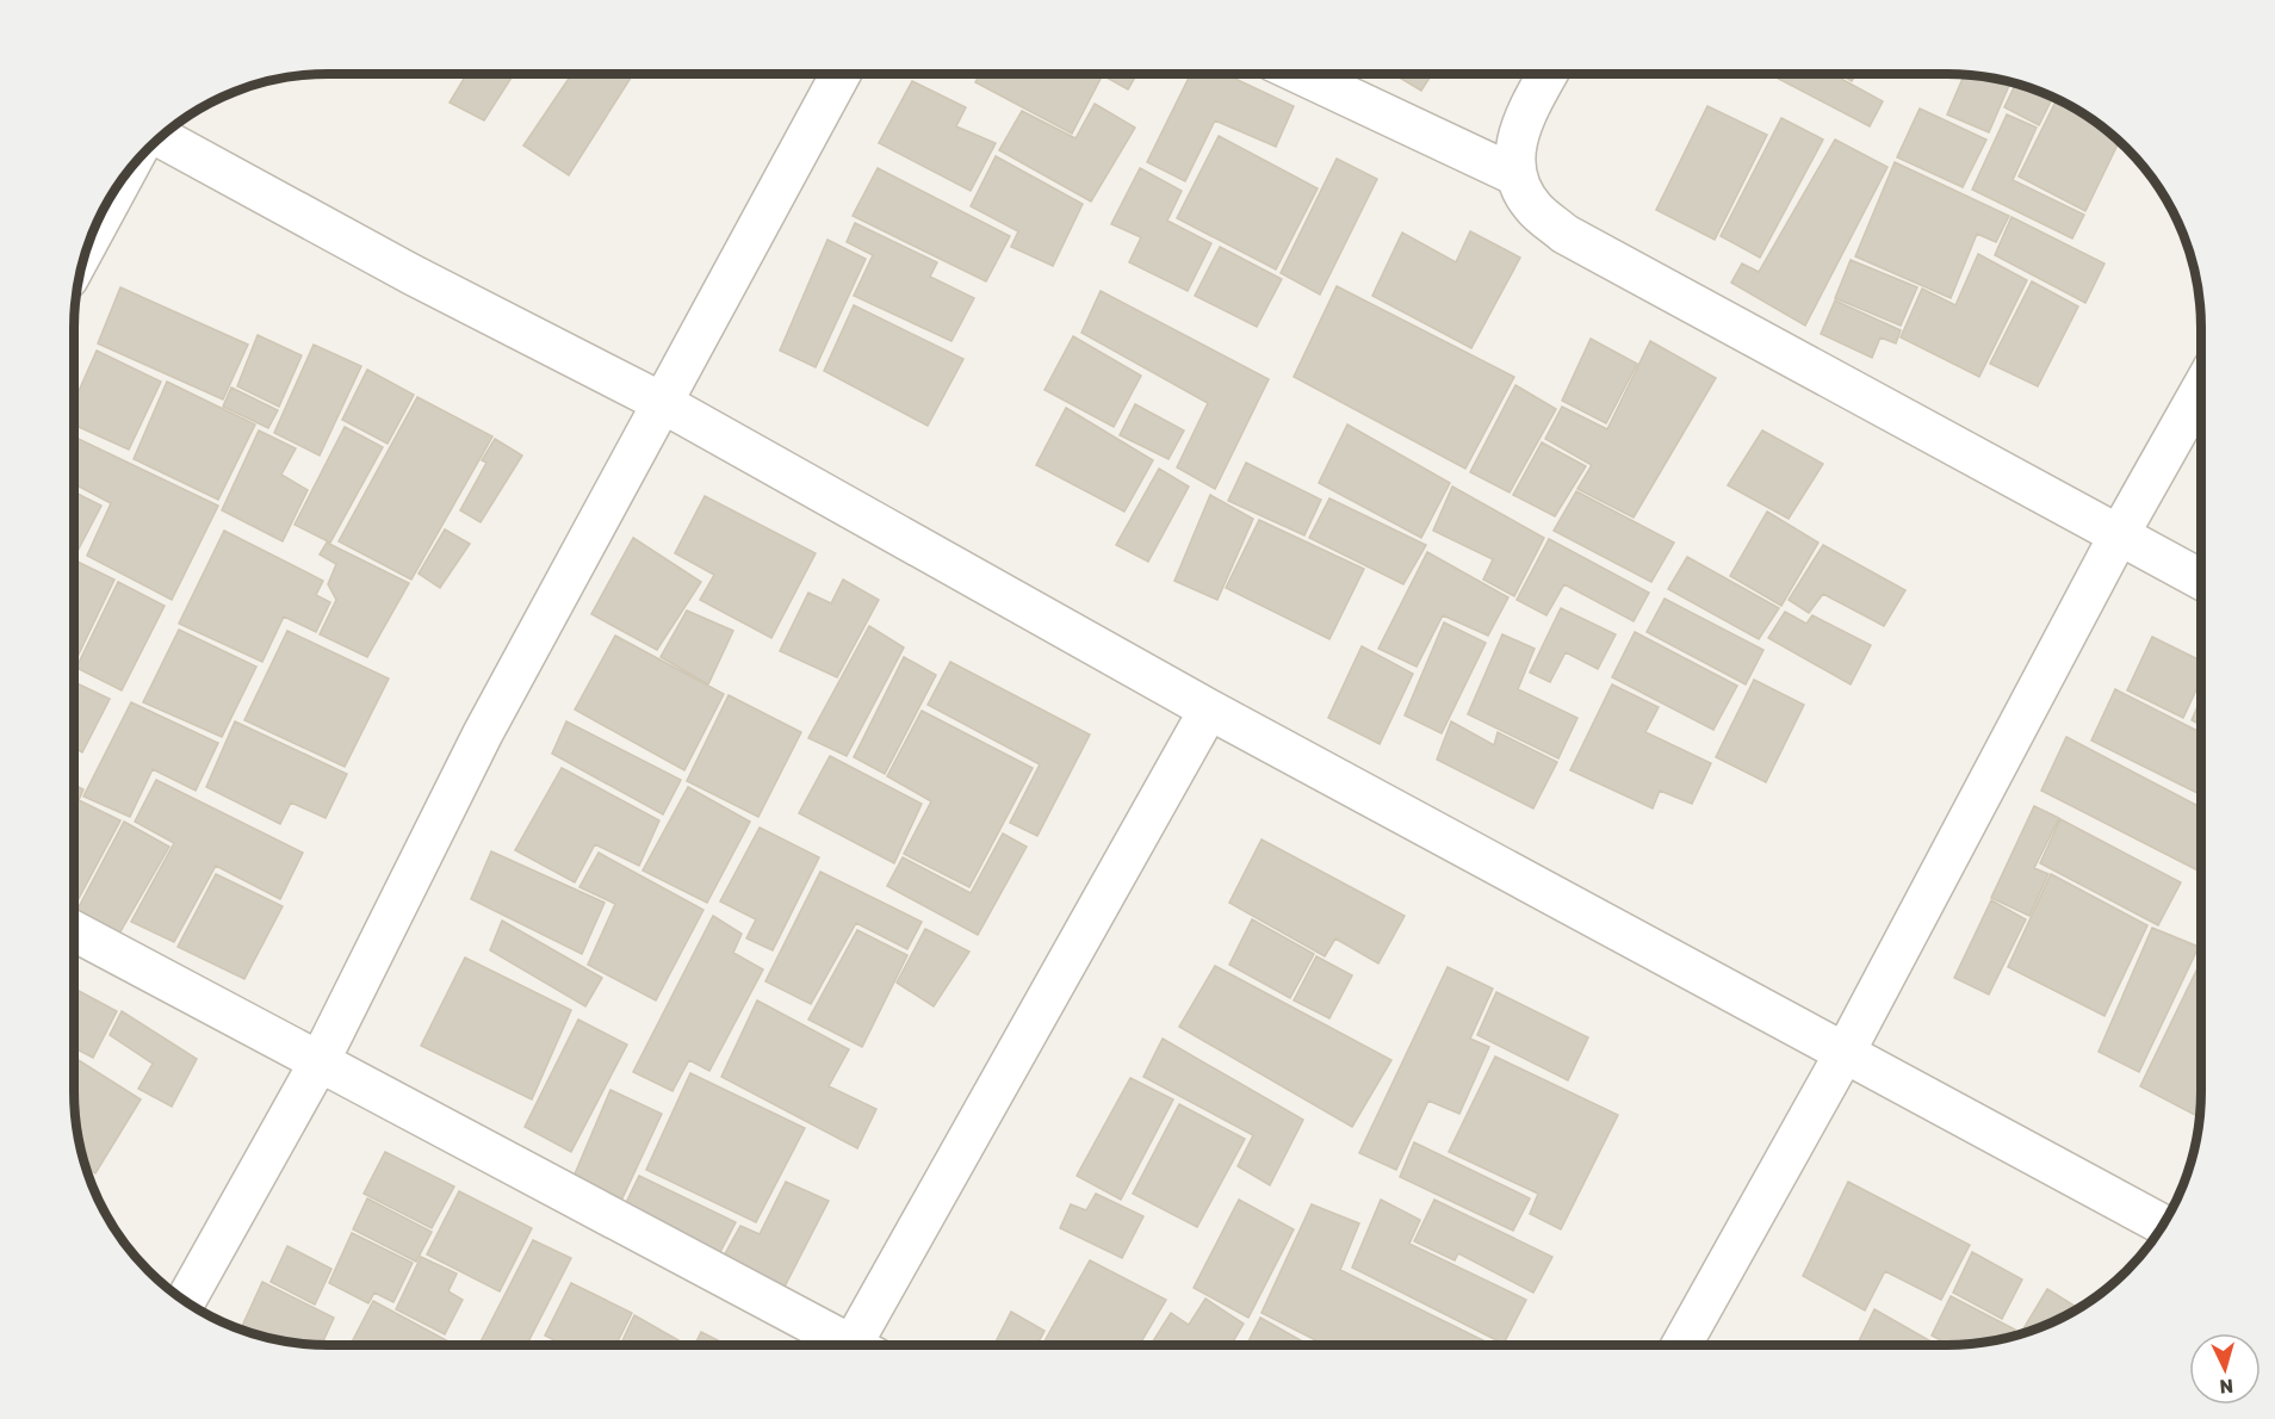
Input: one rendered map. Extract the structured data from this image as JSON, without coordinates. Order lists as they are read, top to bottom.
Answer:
{
  "north": "bottom"
}
